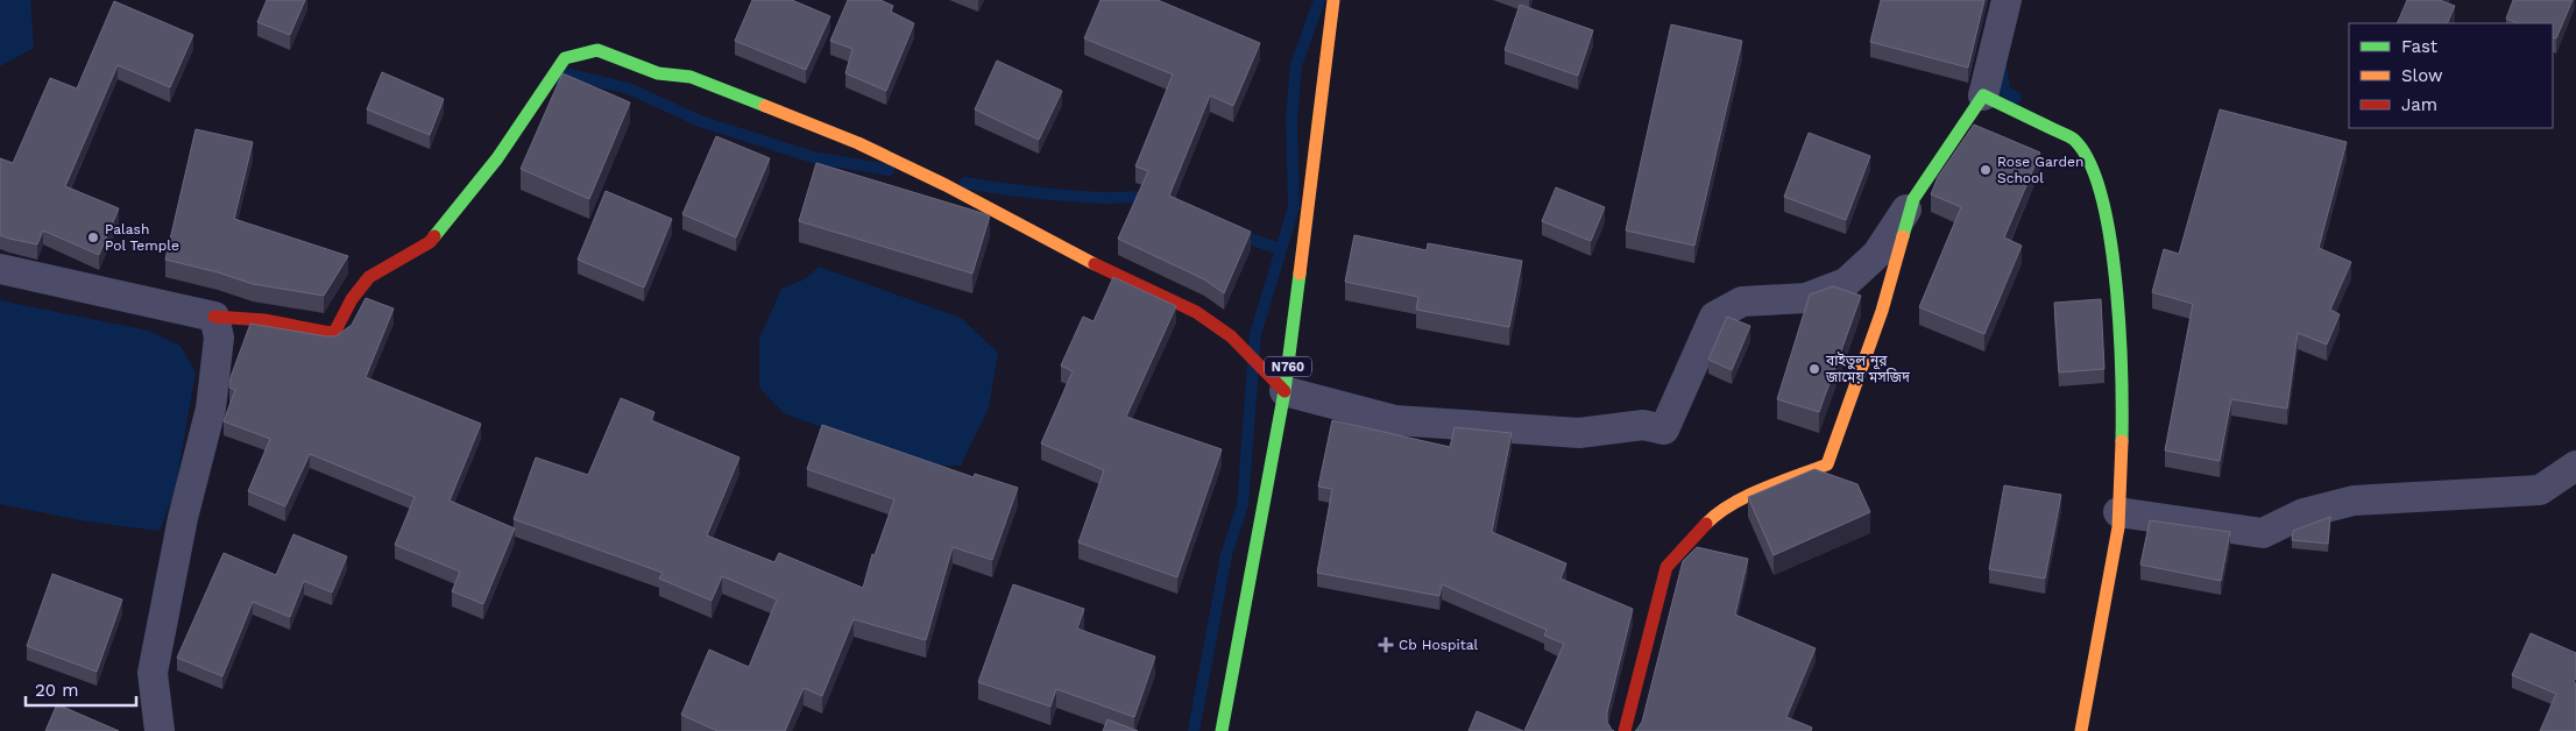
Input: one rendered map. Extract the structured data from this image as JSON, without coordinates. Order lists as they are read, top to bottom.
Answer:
{
  "streets": {
    "main road": ["N760"]
  },
  "places": {
    "other": ["Rose Garden School", "Palash Pol Temple", "বাইতুল নূর জামেয় মসজিদ"],
    "health": ["Cb Hospital"]
  },
  "legend": ["Fast", "Slow", "Jam"],
  "scale_bar": "20 m"
}
